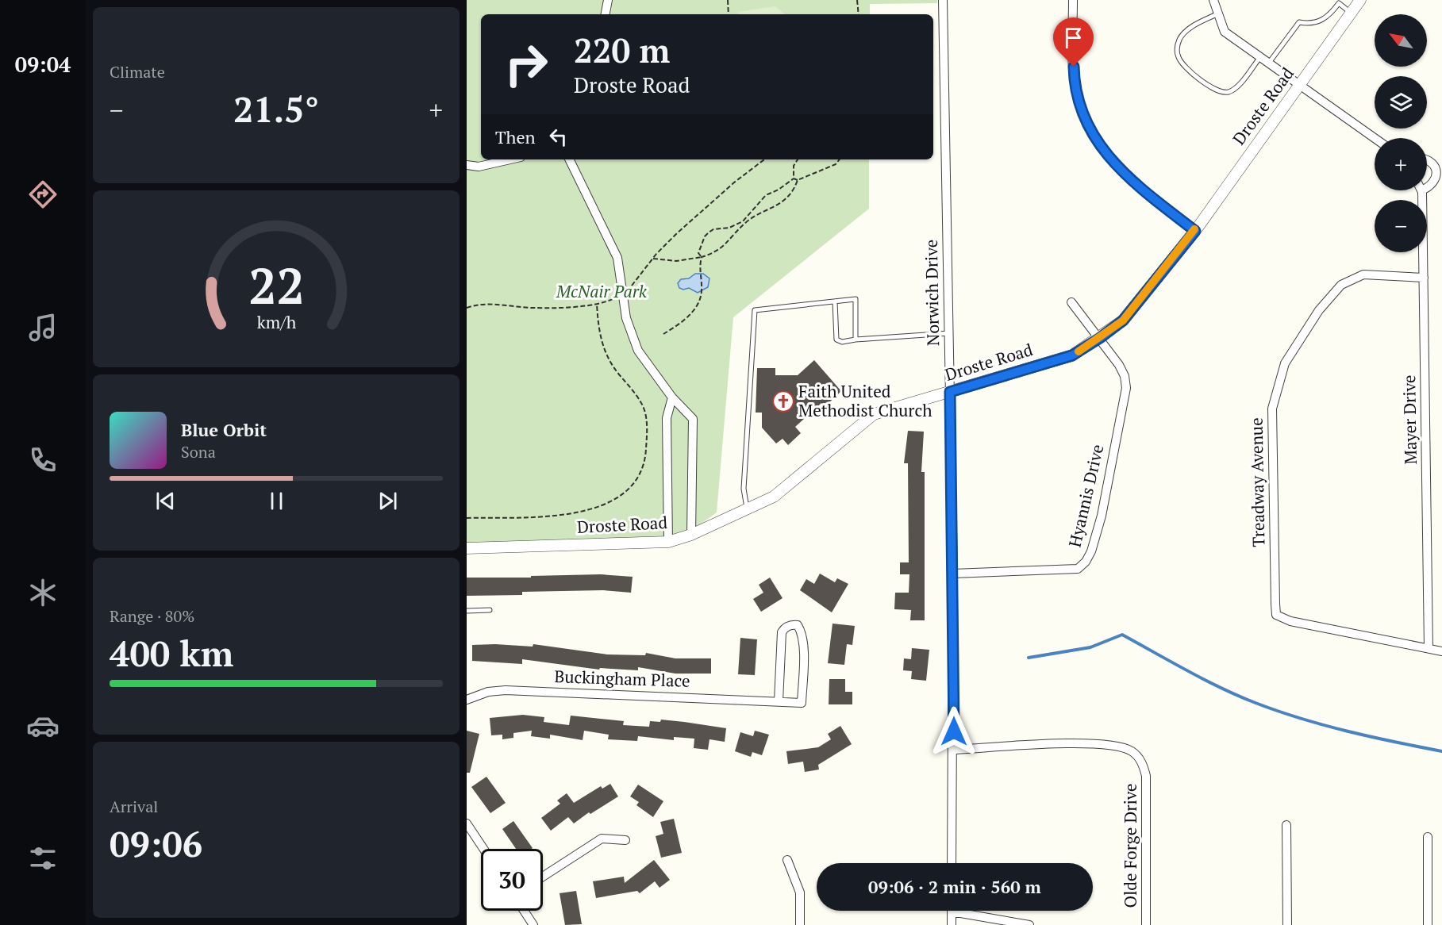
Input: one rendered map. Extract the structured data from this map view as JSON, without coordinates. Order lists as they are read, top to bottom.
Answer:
{
  "streets": {
    "street": [
      "Droste Road",
      "Norwich Drive",
      "Mayer Drive",
      "Treadway Avenue",
      "Hyannis Drive",
      "Buckingham Place",
      "Olde Forge Drive"
    ]
  },
  "crossings": [
    ["Droste Road", "Norwich Drive"],
    ["Droste Road", "Hyannis Drive"],
    ["Norwich Drive", "Hyannis Drive"],
    ["Norwich Drive", "Olde Forge Drive"],
    ["Mayer Drive", "Treadway Avenue"]
  ],
  "parks": ["McNair Park"],
  "places": {
    "church": ["Faith United Methodist Church"]
  },
  "north": "top left",
  "page": {
    "tabs": "09:04",
    "tile": [
      "Climate",
      ["Range · 80%", "400 km"],
      ["Arrival", "09:06"]
    ],
    "map_buttons": ["+", "−"],
    "turn": ["220 m", "Droste Road"],
    "heat": ["−", "21.5°", "+"],
    "then": "Then",
    "song": ["Blue Orbit", "Sona"],
    "limit": "30",
    "trip": "09:06 · 2 min · 560 m",
    "gauge": ["22", "km/h"]
  }
}
